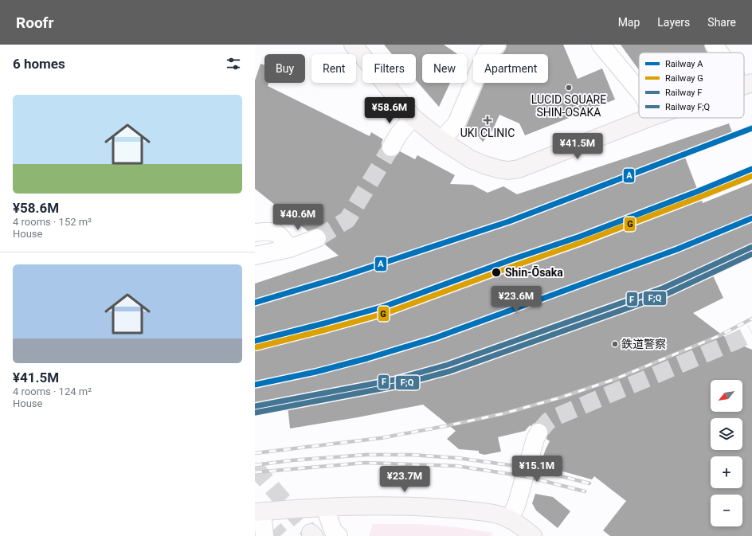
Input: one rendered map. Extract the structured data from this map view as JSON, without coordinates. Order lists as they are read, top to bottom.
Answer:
{
  "places": {
    "other": ["LUCID SQUARE SHIN-OSAKA", "Shin-Ōsaka", "鉄道警察"],
    "health": ["UKI CLINIC"]
  },
  "lines": [
    "rail line A",
    "rail line G",
    "rail line F",
    "rail line F;Q"
  ],
  "legend": [
    "Railway A",
    "Railway G",
    "Railway F",
    "Railway F;Q"
  ],
  "north": "bottom left",
  "page": {
    "header": "Roofr",
    "nav": ["Map", "Layers", "Share"],
    "heading": "6 homes",
    "chip": [
      "Buy",
      "Rent",
      "Filters",
      "New",
      "Apartment"
    ],
    "list": [
      {
        "name": "¥58.6M",
        "note": "4 rooms · 152 m² · House"
      },
      {
        "name": "¥41.5M",
        "note": "4 rooms · 124 m² · House"
      }
    ],
    "price": [
      "¥58.6M",
      "¥41.5M",
      "¥40.6M",
      "¥23.6M",
      "¥15.1M",
      "¥23.7M"
    ],
    "map_buttons": ["+", "−"]
  }
}
